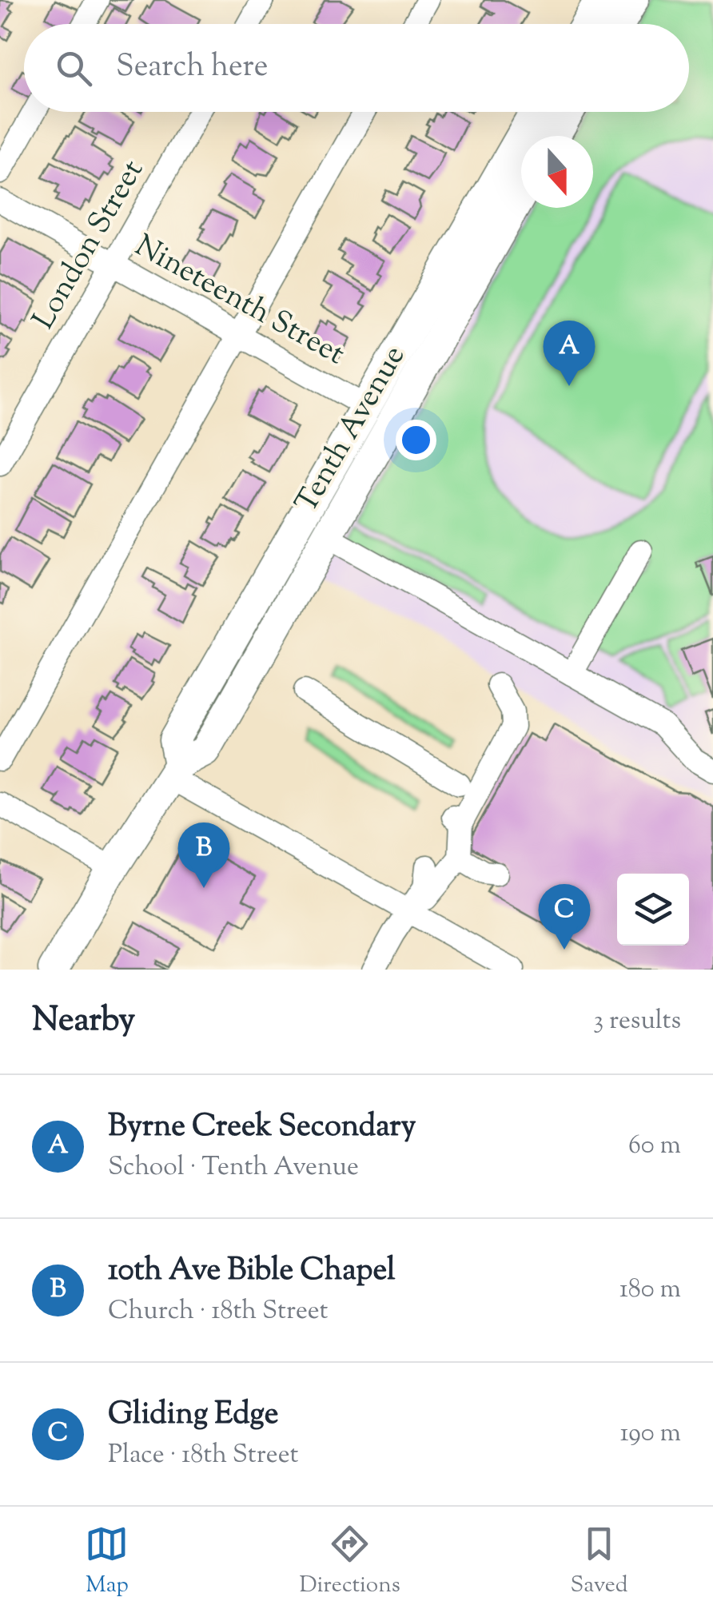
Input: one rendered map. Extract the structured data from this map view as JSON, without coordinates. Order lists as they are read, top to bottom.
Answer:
{
  "streets": {
    "main road": ["Tenth Avenue"],
    "street": ["London Street", "Nineteenth Street"]
  },
  "crossings": [
    ["London Street", "Nineteenth Street"],
    ["Nineteenth Street", "Tenth Avenue"]
  ],
  "north": "bottom",
  "page": {
    "search": "Search here",
    "pins": ["A", "B", "C"],
    "heading": ["Nearby", "3 results"],
    "list": [
      {
        "mark": "A",
        "name": "Byrne Creek Secondary",
        "note": "School · Tenth Avenue",
        "value": "60 m"
      },
      {
        "mark": "B",
        "name": "10th Ave Bible Chapel",
        "note": "Church · 18th Street",
        "value": "180 m"
      },
      {
        "mark": "C",
        "name": "Gliding Edge",
        "note": "Place · 18th Street",
        "value": "190 m"
      }
    ],
    "nav": ["Map", "Directions", "Saved"]
  }
}
